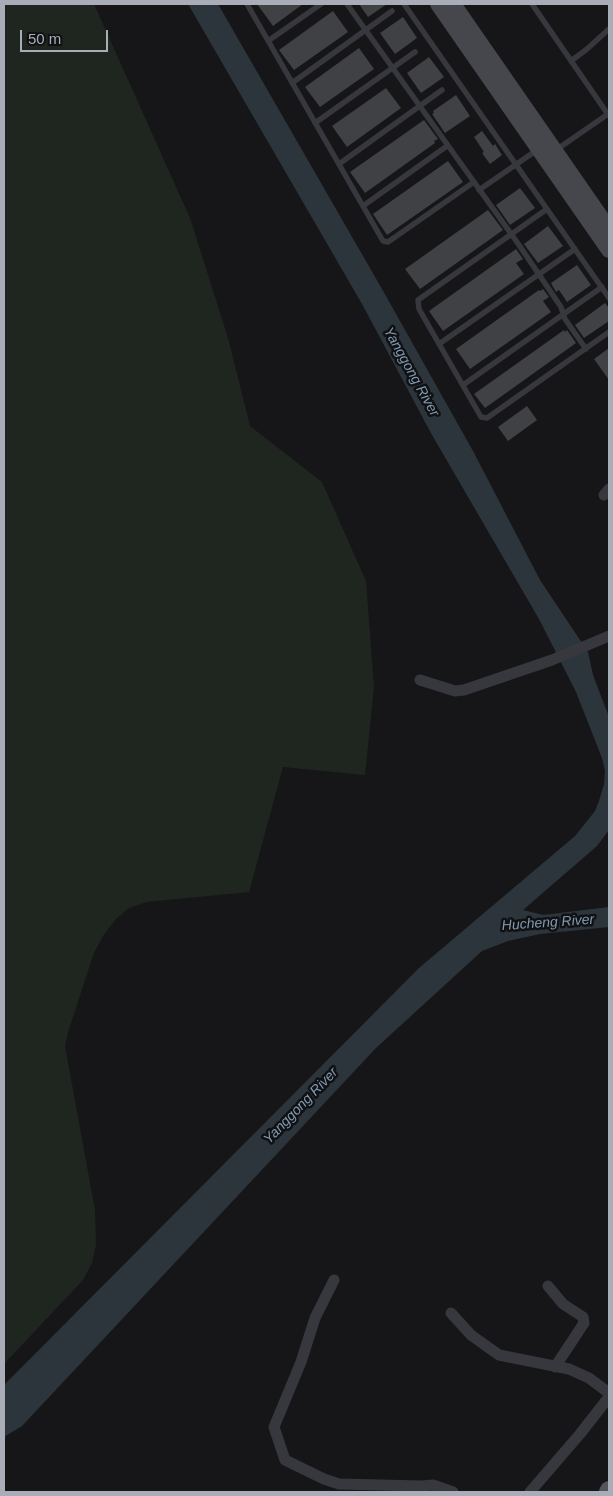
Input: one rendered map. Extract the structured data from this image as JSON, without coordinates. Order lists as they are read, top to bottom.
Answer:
{
  "water": ["Yanggong River", "Hucheng River"],
  "scale_bar": "50 m"
}
